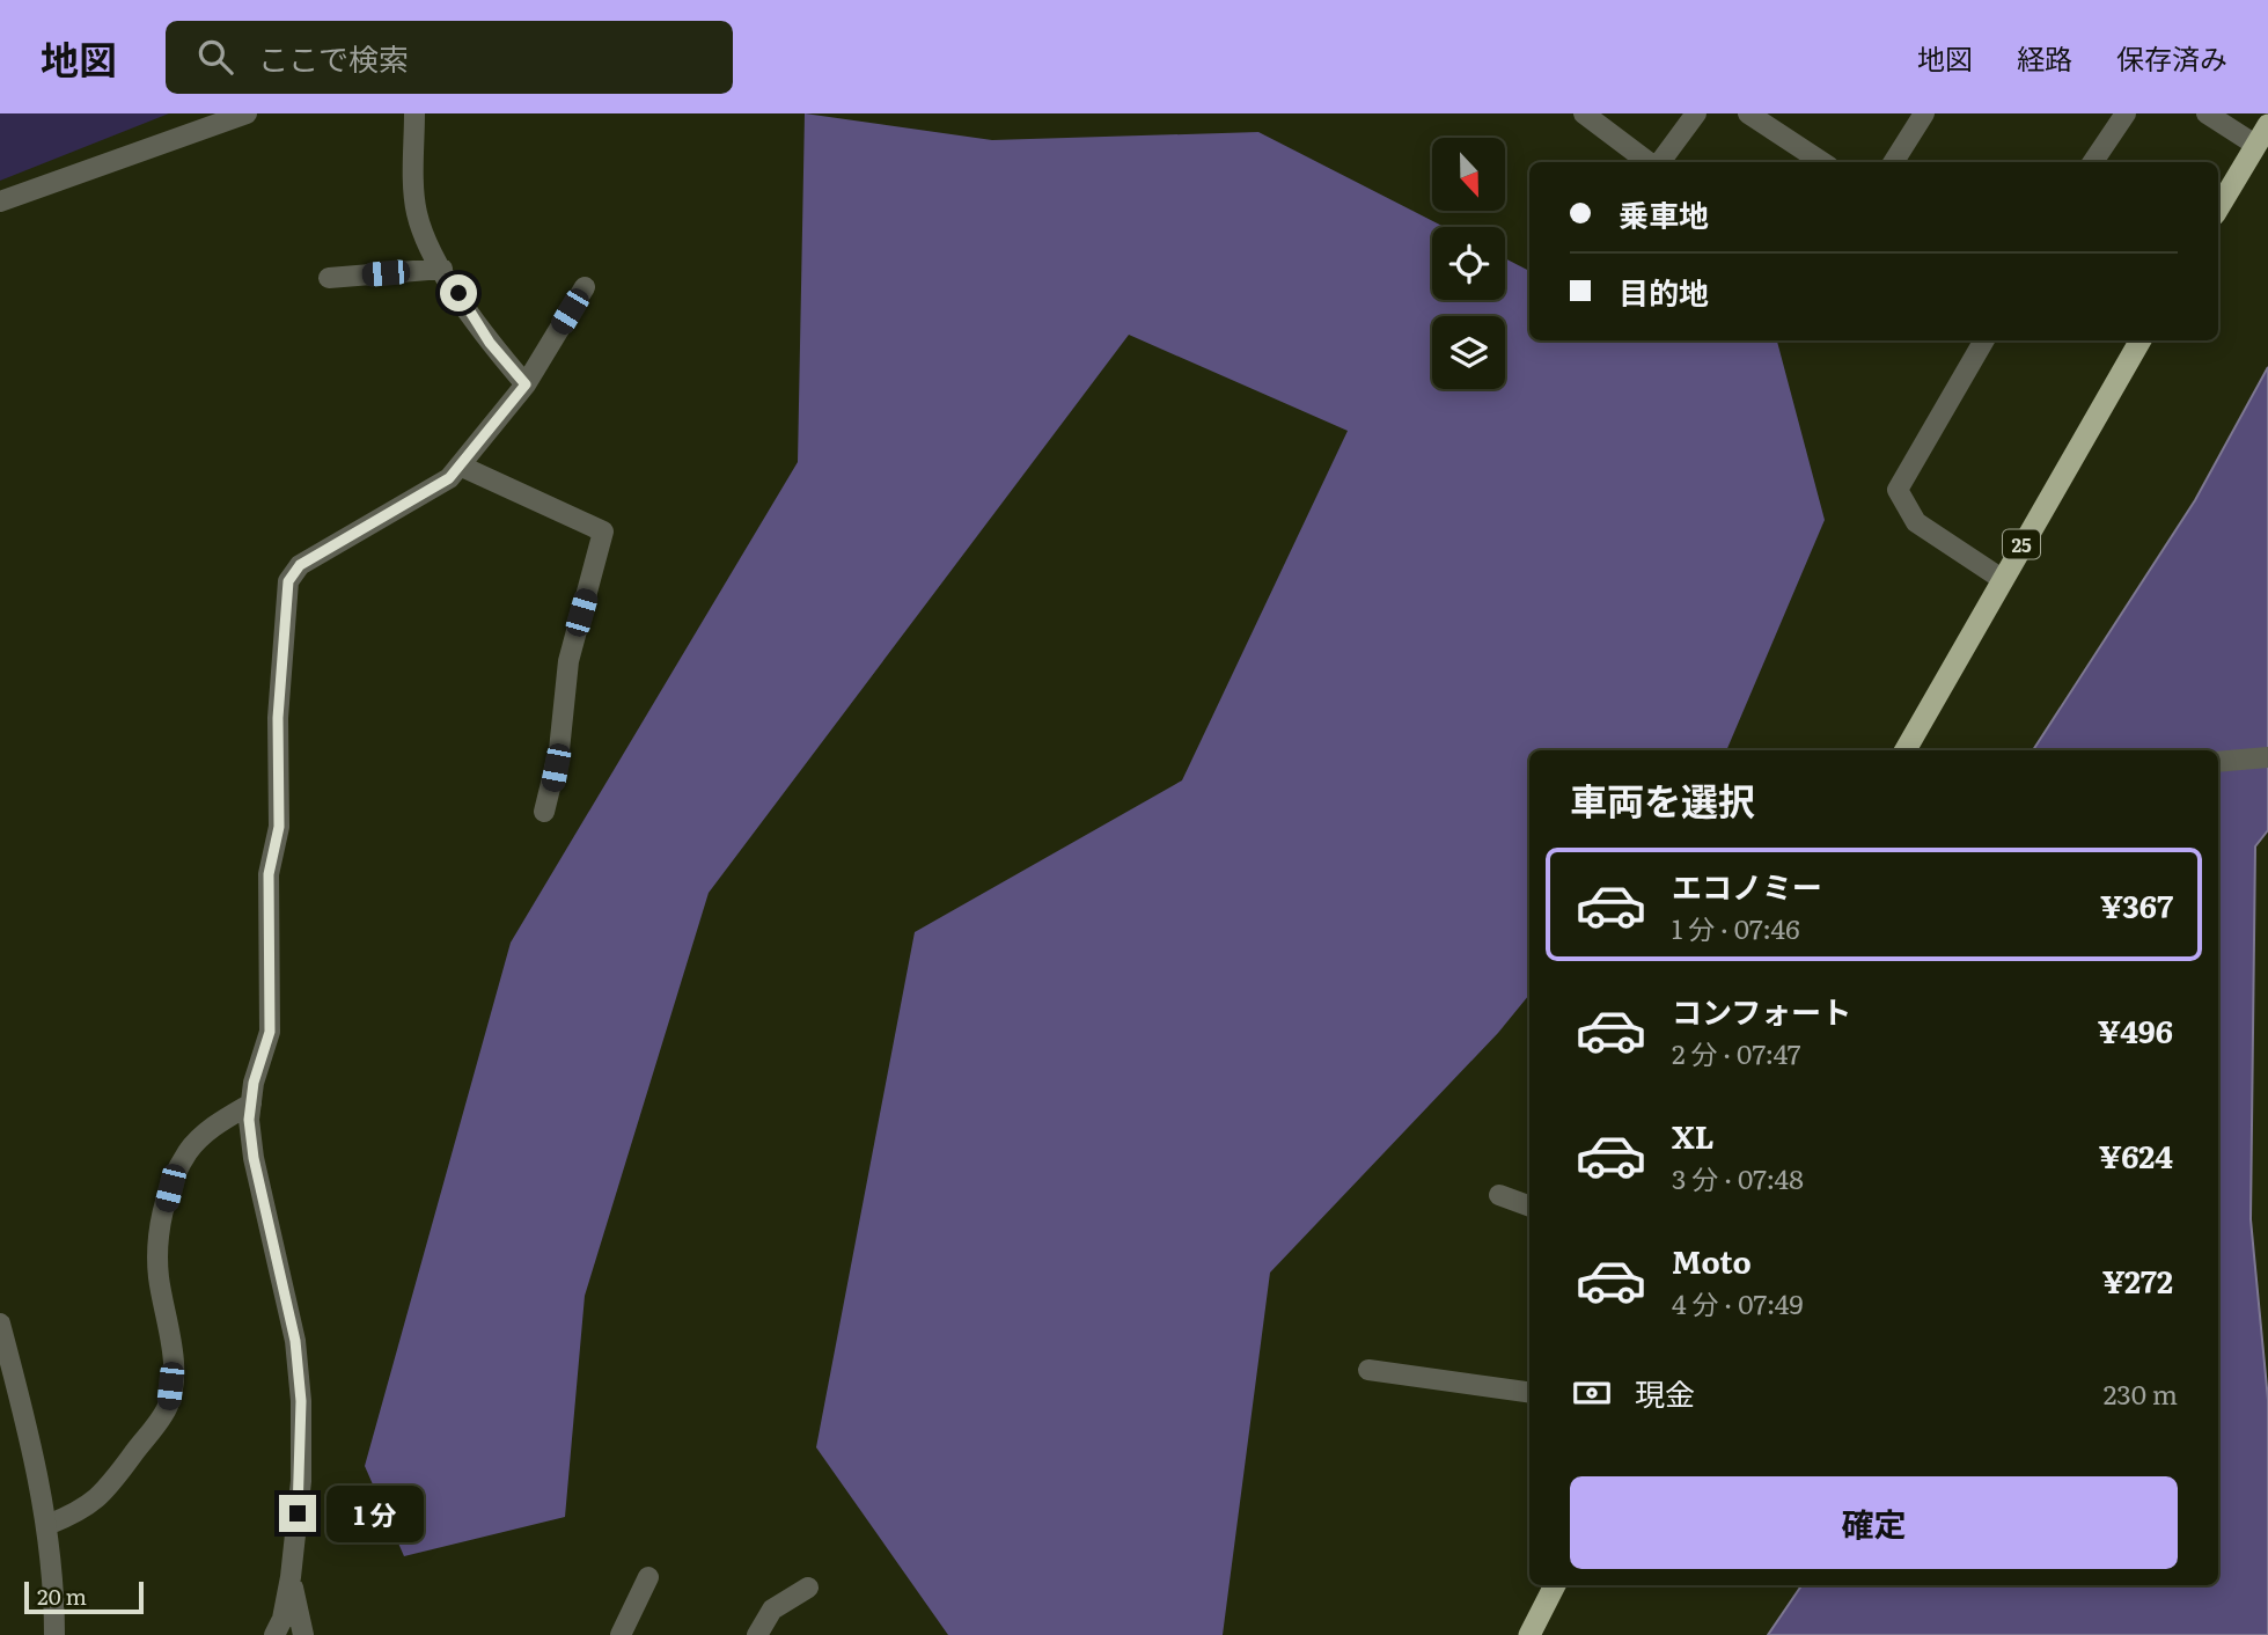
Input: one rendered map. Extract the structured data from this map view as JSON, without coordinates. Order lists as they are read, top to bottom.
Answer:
{
  "streets": {
    "highway": ["25"]
  },
  "scale_bar": "20 m",
  "north": "bottom",
  "page": {
    "header": "地図",
    "search": "ここで検索",
    "nav": ["地図", "経路", "保存済み"],
    "banner": ["乗車地", "目的地"],
    "heading": "車両を選択",
    "list": [
      {
        "name": "エコノミー",
        "note": "1 分 · 07:46",
        "value": "¥367"
      },
      {
        "name": "コンフォート",
        "note": "2 分 · 07:47",
        "value": "¥496"
      },
      {
        "name": "XL",
        "note": "3 分 · 07:48",
        "value": "¥624"
      },
      {
        "name": "Moto",
        "note": "4 分 · 07:49",
        "value": "¥272"
      }
    ],
    "pay": ["現金", "230 m"],
    "buttons": "確定",
    "bubble": "1 分",
    "scale": "20 m"
  }
}
